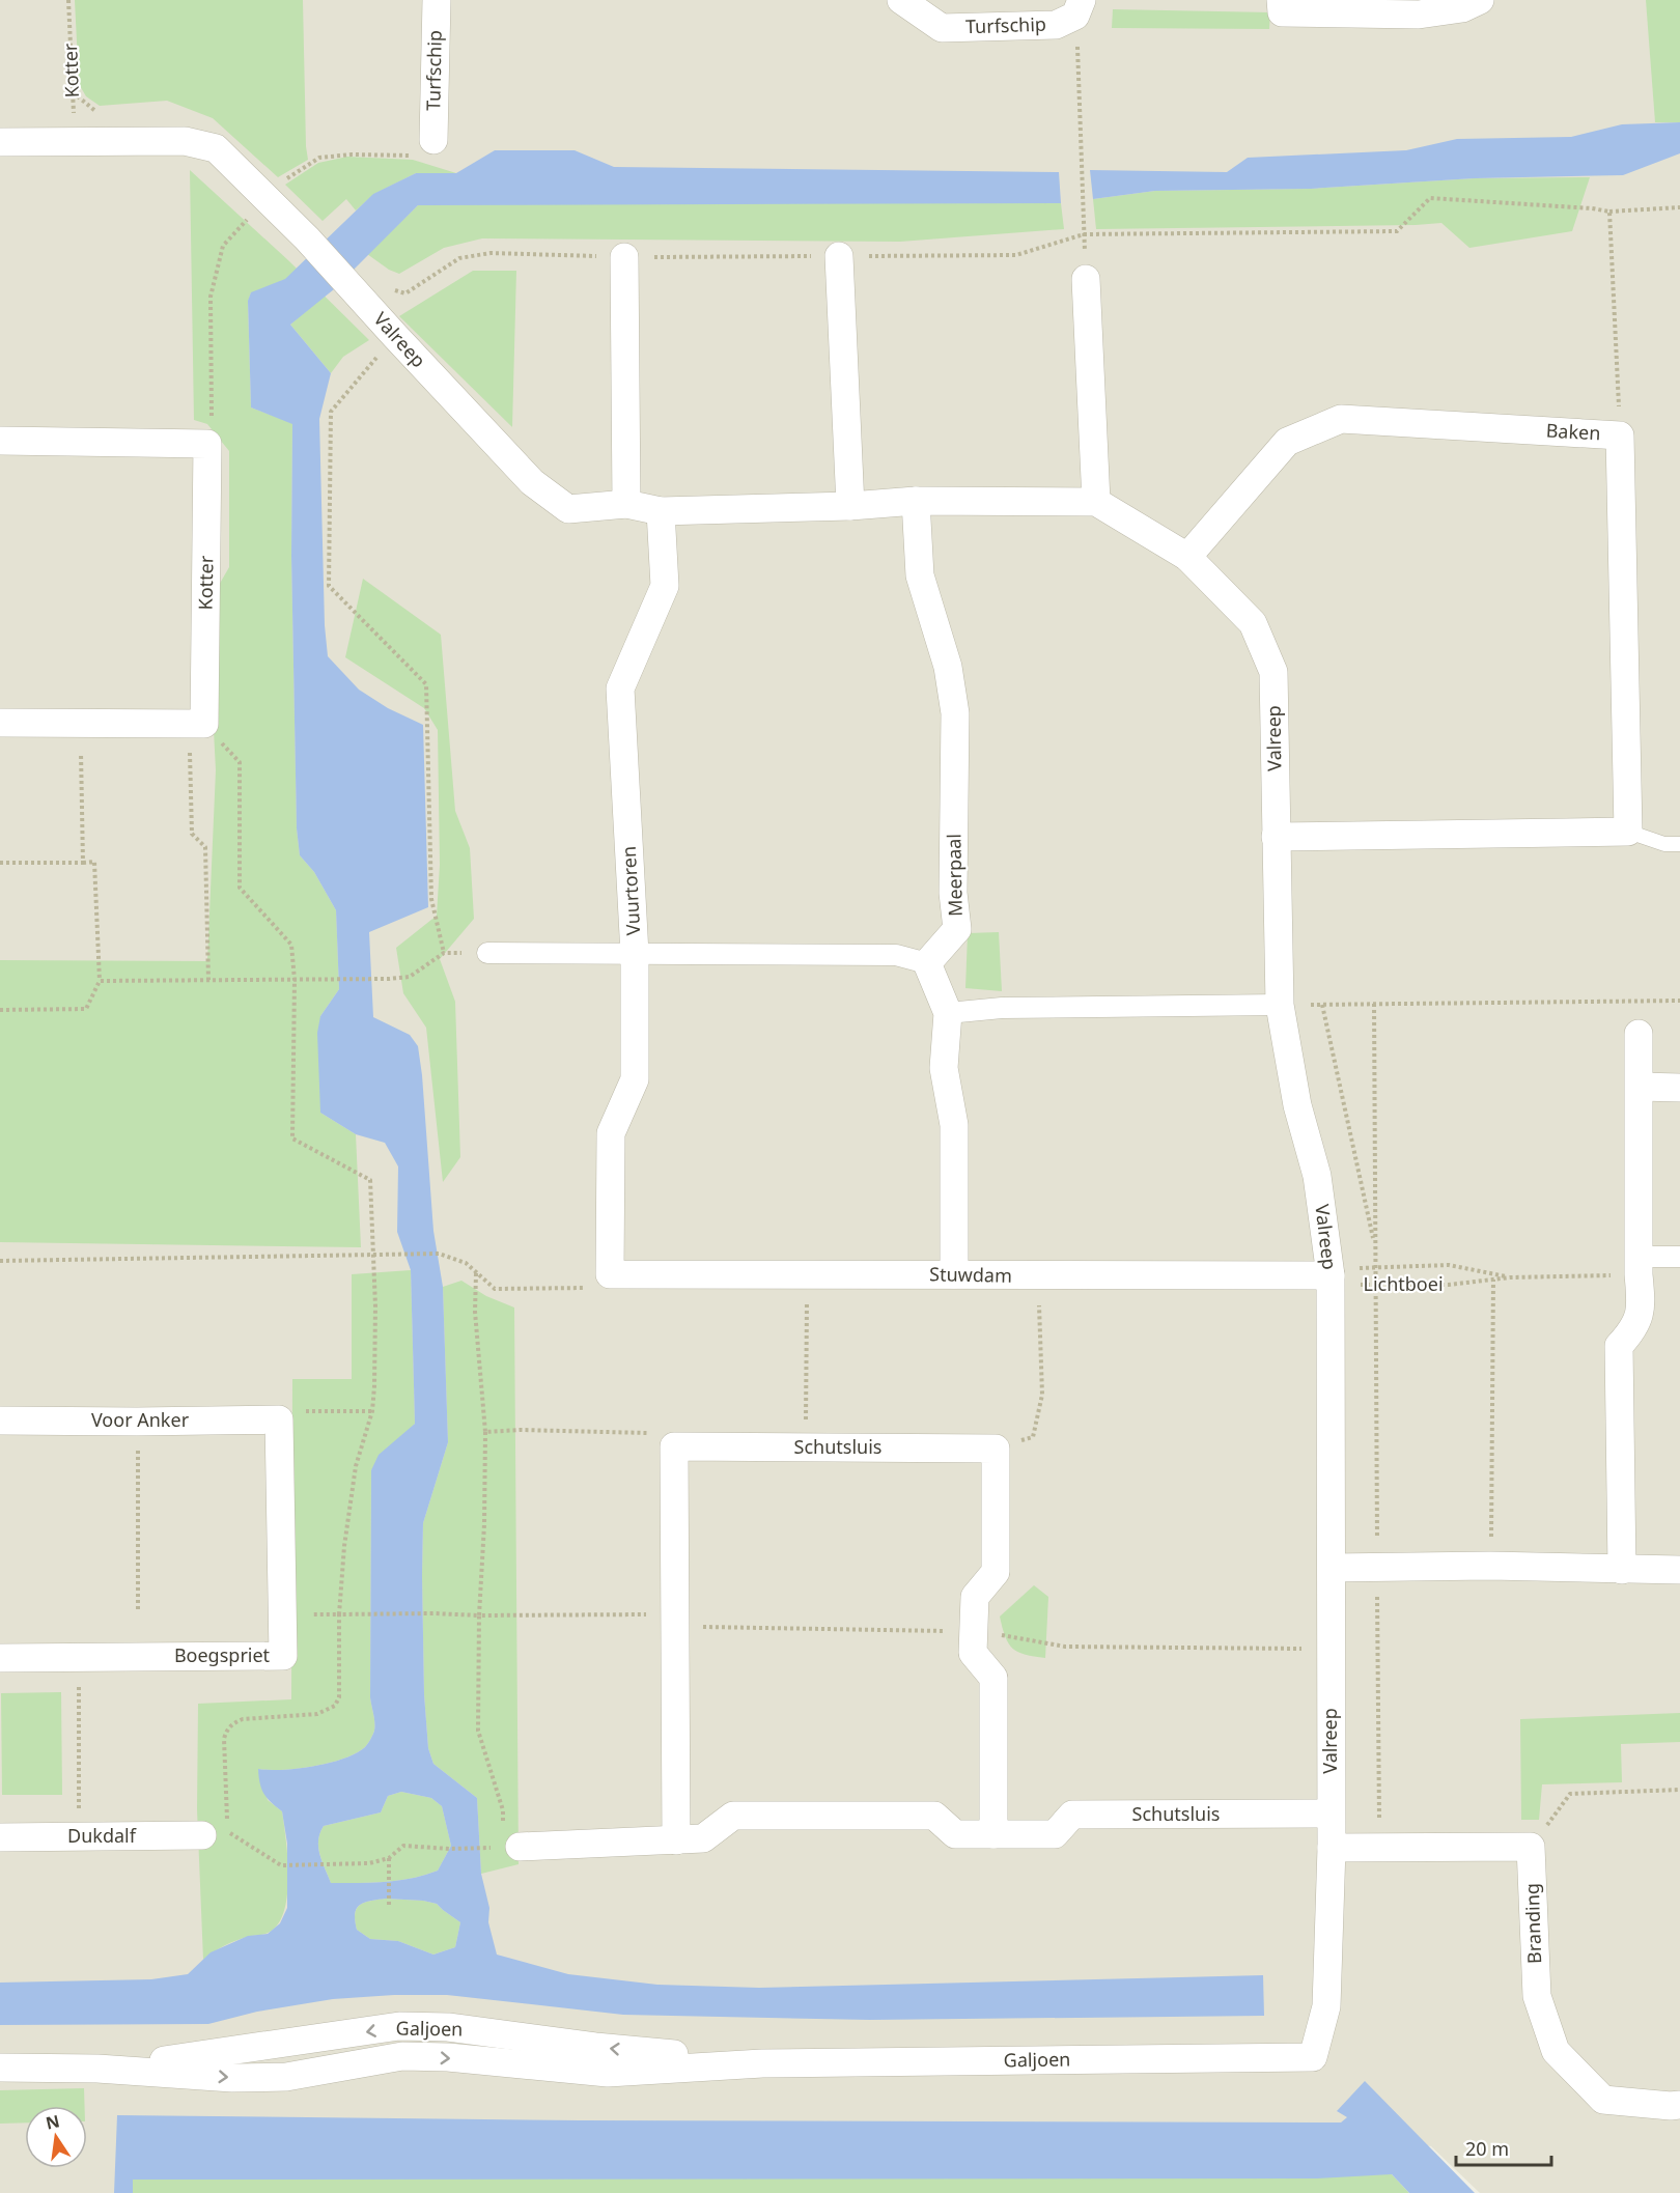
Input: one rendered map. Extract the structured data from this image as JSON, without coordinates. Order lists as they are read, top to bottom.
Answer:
{
  "streets": {
    "street": [
      "Turfschip",
      "Kotter",
      "Valreep",
      "Baken",
      "Meerpaal",
      "Vuurtoren",
      "Stuwdam",
      "Voor Anker",
      "Schutsluis",
      "Boegspriet",
      "Dukdalf",
      "Branding",
      "Galjoen"
    ],
    "path": ["Lichtboei"]
  },
  "crossings": [
    ["Kotter", "Valreep"],
    ["Valreep", "Baken"],
    ["Valreep", "Meerpaal"],
    ["Valreep", "Vuurtoren"],
    ["Valreep", "Stuwdam"],
    ["Valreep", "Lichtboei"],
    ["Valreep", "Schutsluis"],
    ["Valreep", "Galjoen"],
    ["Vuurtoren", "Stuwdam"],
    ["Stuwdam", "Lichtboei"],
    ["Voor Anker", "Boegspriet"]
  ],
  "scale_bar": "20 m",
  "north": "top"
}
